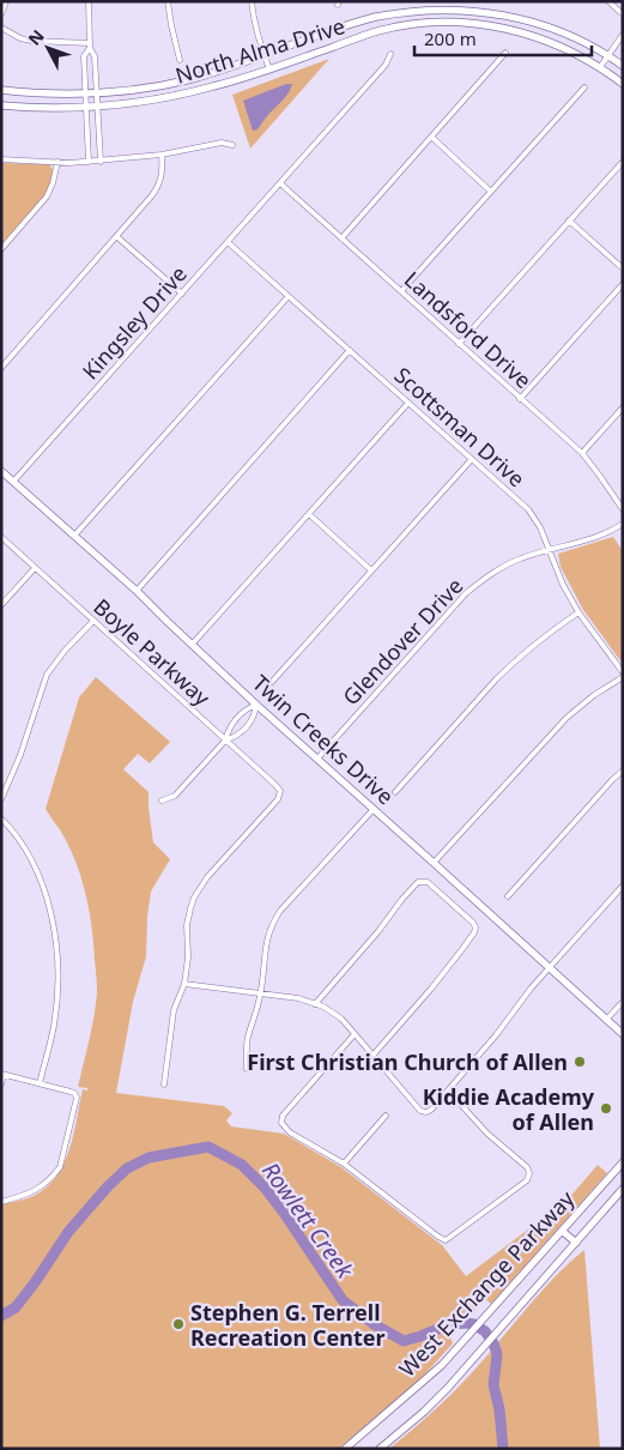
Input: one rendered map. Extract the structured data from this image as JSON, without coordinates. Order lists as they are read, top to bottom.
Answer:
{
  "streets": {
    "main road": ["North Alma Drive", "Twin Creeks Drive", "West Exchange Parkway"],
    "street": [
      "Kingsley Drive",
      "Landsford Drive",
      "Scottsman Drive",
      "Glendover Drive",
      "Boyle Parkway"
    ]
  },
  "crossings": [
    ["Kingsley Drive", "Landsford Drive"],
    ["Kingsley Drive", "Scottsman Drive"],
    ["Kingsley Drive", "Twin Creeks Drive"],
    ["Scottsman Drive", "Glendover Drive"],
    ["Glendover Drive", "Twin Creeks Drive"]
  ],
  "water": ["Rowlett Creek"],
  "places": ["First Christian Church of Allen", "Kiddie Academy of Allen", "Stephen G. Terrell Recreation Center"],
  "scale_bar": "200 m",
  "north": "top left"
}
